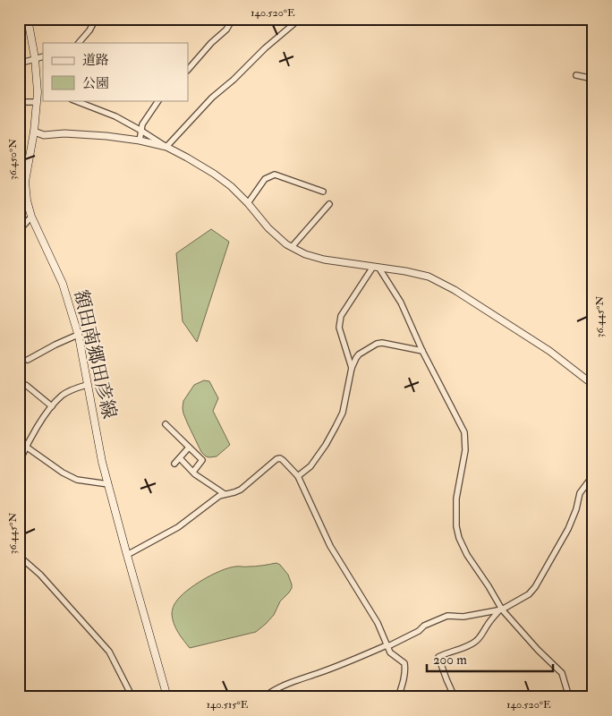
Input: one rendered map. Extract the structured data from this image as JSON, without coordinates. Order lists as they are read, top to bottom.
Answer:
{
  "streets": {
    "main road": ["額田南郷田彦線"]
  },
  "legend": ["道路", "公園"],
  "scale_bar": "200 m",
  "coordinates": [
    "140.520°E",
    "36.450°N",
    "36.445°N",
    "140.515°E"
  ]
}
